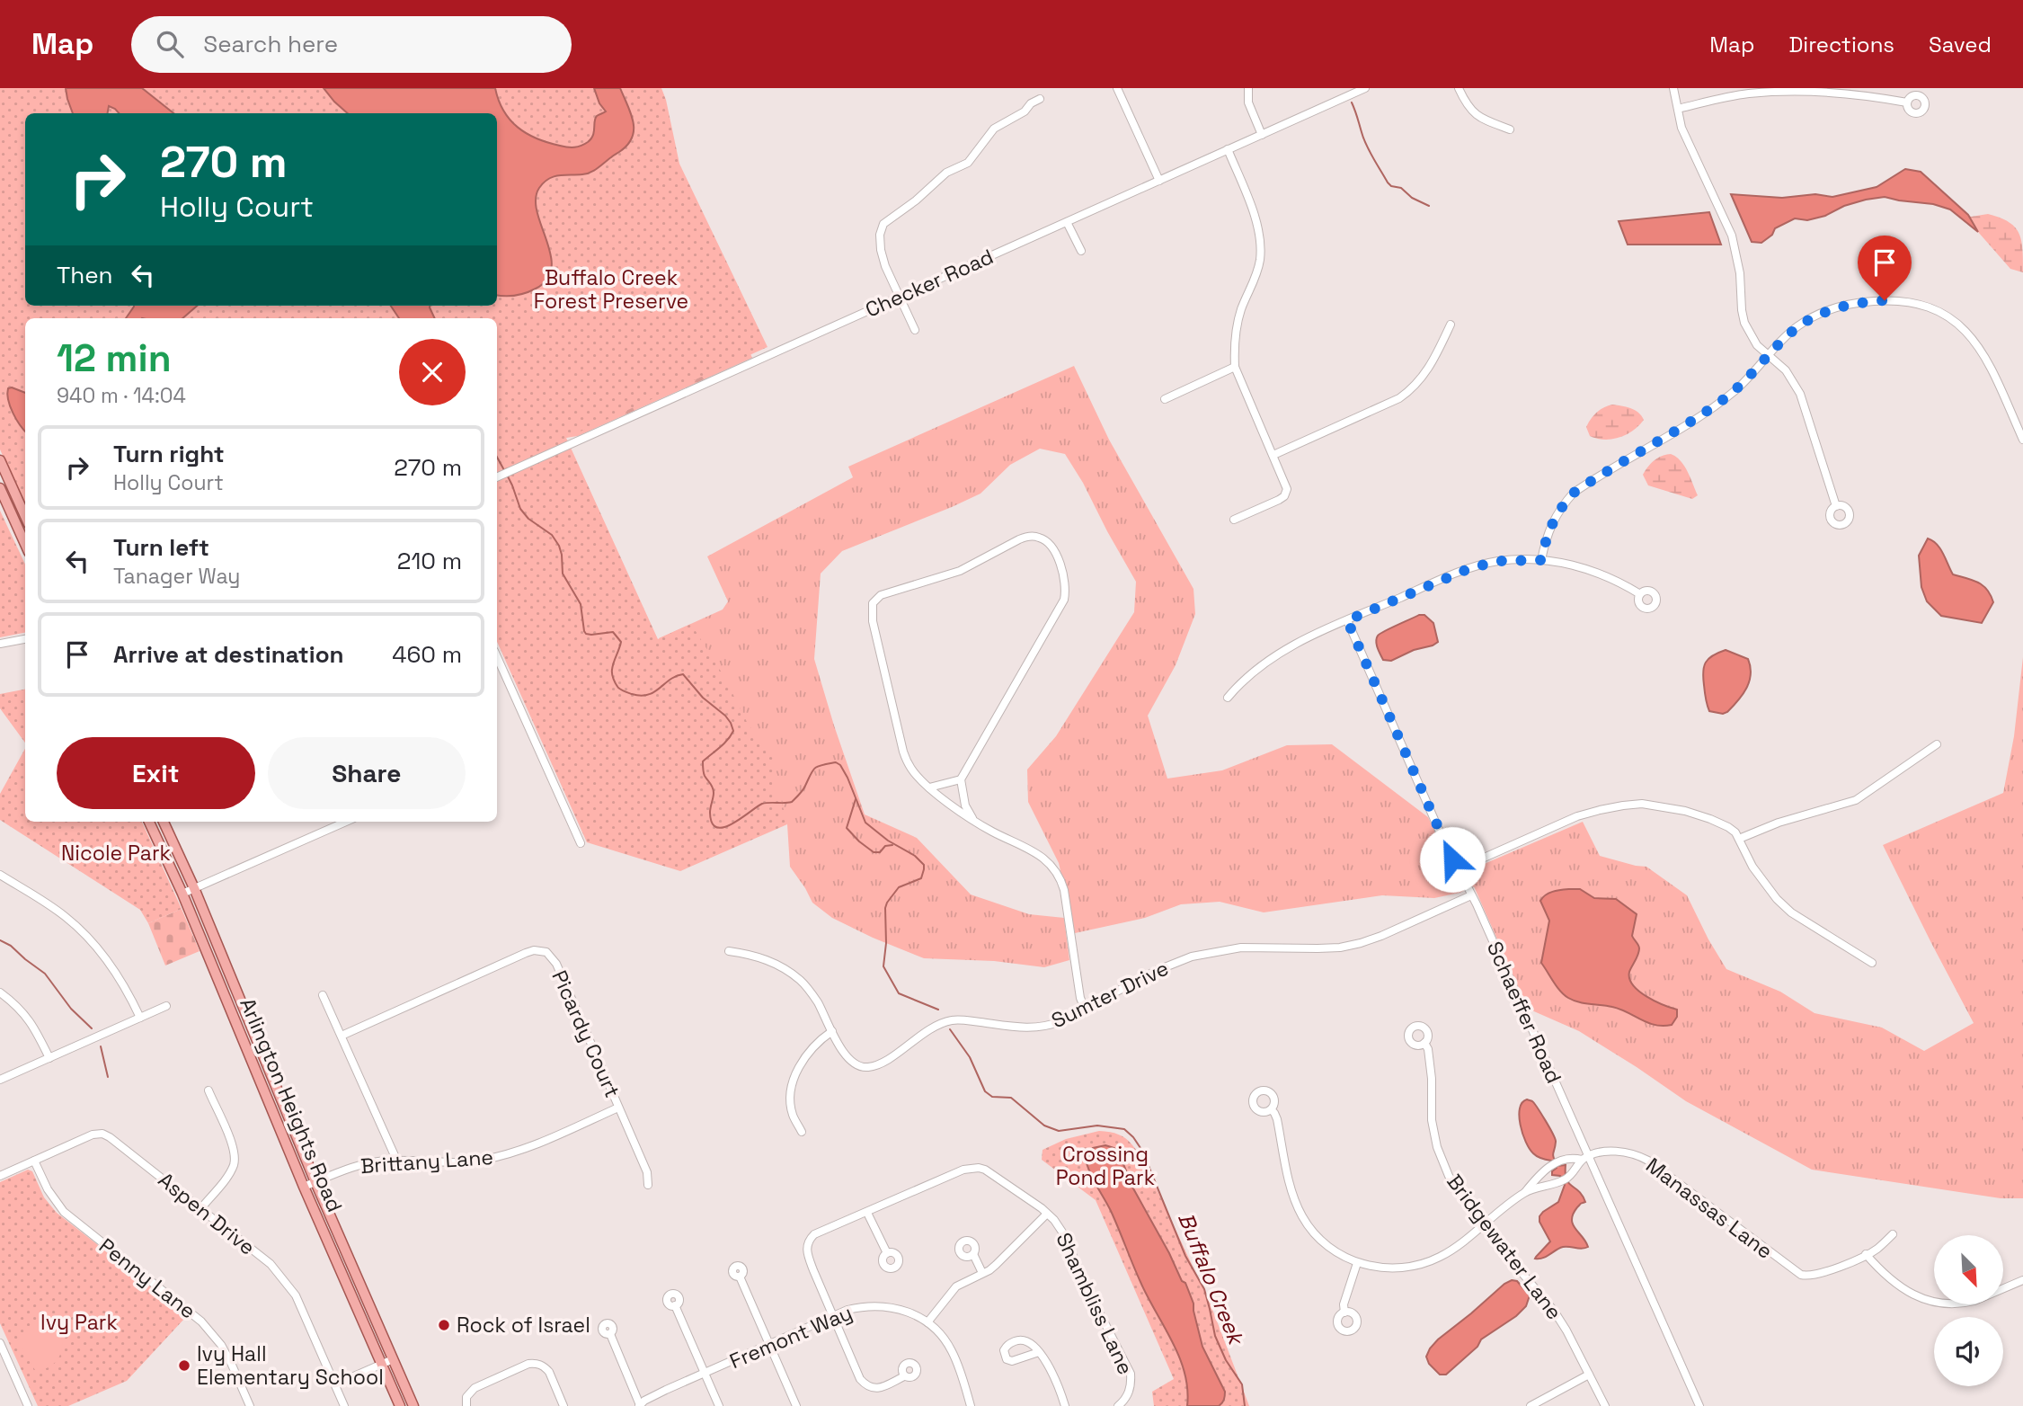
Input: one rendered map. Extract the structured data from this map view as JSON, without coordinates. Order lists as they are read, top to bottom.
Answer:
{
  "streets": {
    "main road": ["Arlington Heights Road"],
    "street": [
      "Checker Road",
      "Sumter Drive",
      "Schaeffer Road",
      "Picardy Court",
      "Brittany Lane",
      "Manassas Lane",
      "Aspen Drive",
      "Bridgewater Lane",
      "Penny Lane",
      "Shambliss Lane",
      "Fremont Way"
    ]
  },
  "crossings": [
    ["Sumter Drive", "Schaeffer Road"],
    ["Schaeffer Road", "Manassas Lane"],
    ["Picardy Court", "Brittany Lane"],
    ["Arlington Heights Road", "Brittany Lane"],
    ["Aspen Drive", "Penny Lane"],
    ["Shambliss Lane", "Fremont Way"]
  ],
  "water": ["Buffalo Creek"],
  "parks": [
    "Buffalo Creek Forest Preserve",
    "Nicole Park",
    "Crossing Pond Park",
    "Ivy Park"
  ],
  "places": ["Rock of Israel", "Ivy Hall Elementary School"],
  "north": "bottom right",
  "page": {
    "header": "Map",
    "search": "Search here",
    "nav": ["Map", "Directions", "Saved"],
    "turn": ["270 m", "Holly Court"],
    "then": "Then",
    "heading": ["12 min", "940 m · 14:04"],
    "list": [
      {
        "name": "Turn right",
        "note": "Holly Court",
        "value": "270 m"
      },
      {
        "name": "Turn left",
        "note": "Tanager Way",
        "value": "210 m"
      },
      {
        "name": "Arrive at destination",
        "value": "460 m"
      }
    ],
    "buttons": ["Exit", "Share"]
  }
}
